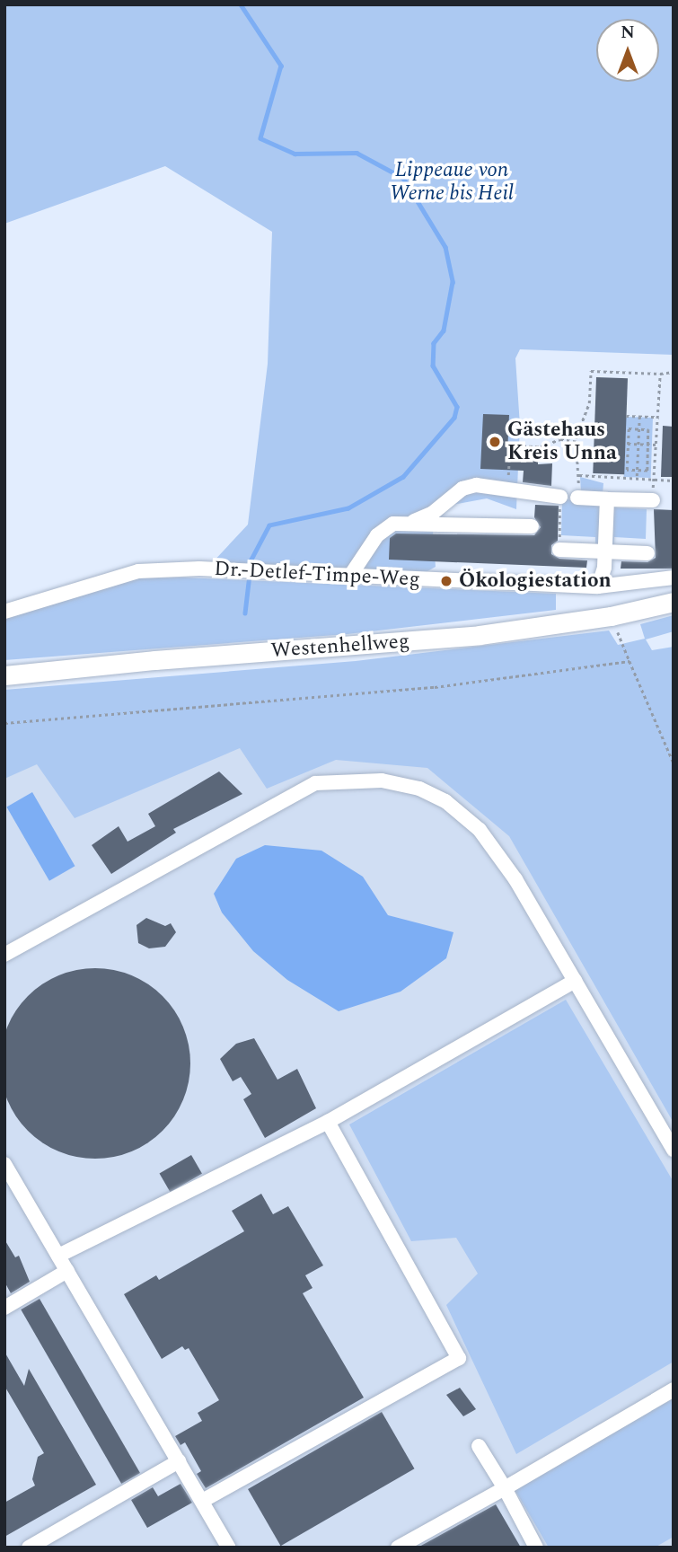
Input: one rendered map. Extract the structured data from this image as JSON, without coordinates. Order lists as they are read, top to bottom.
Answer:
{
  "streets": {
    "main road": ["Westenhellweg"],
    "lane": ["Dr.-Detlef-Timpe-Weg"]
  },
  "parks": ["Lippeaue von Werne bis Heil"],
  "places": ["Gästehaus Kreis Unna", "Ökologiestation"],
  "north": "top"
}
